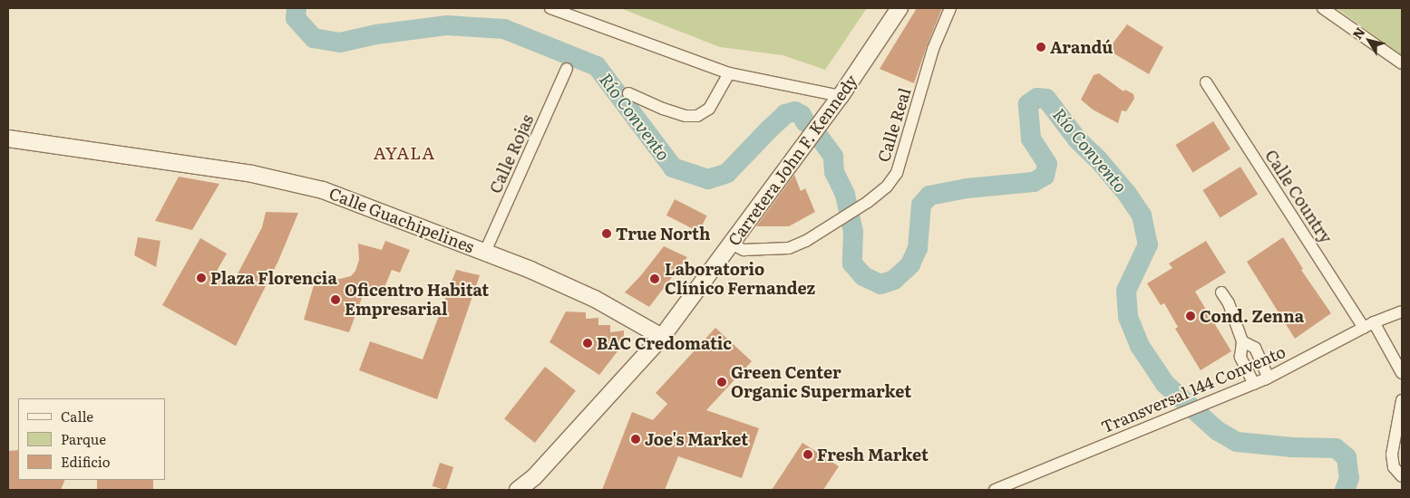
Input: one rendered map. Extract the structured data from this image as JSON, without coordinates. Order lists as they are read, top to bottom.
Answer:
{
  "streets": {
    "street": [
      "Calle Real",
      "Calle Rojas",
      "Carretera John F. Kennedy",
      "Calle Country",
      "Calle Guachipelines",
      "Transversal 144 Convento"
    ]
  },
  "crossings": [
    ["Calle Real", "Carretera John F. Kennedy"],
    ["Calle Rojas", "Calle Guachipelines"],
    ["Carretera John F. Kennedy", "Calle Guachipelines"],
    ["Calle Country", "Transversal 144 Convento"]
  ],
  "districts": ["AYALA"],
  "water": ["Río Convento"],
  "places": [
    "Arandú",
    "True North",
    "Plaza Florencia",
    "Laboratorio Clínico Fernandez",
    "Oficentro Habitat Empresarial",
    "Cond. Zenna",
    "BAC Credomatic",
    "Green Center Organic Supermarket",
    "Joe's Market",
    "Fresh Market"
  ],
  "legend": ["Calle", "Parque", "Edificio"],
  "north": "top left"
}
